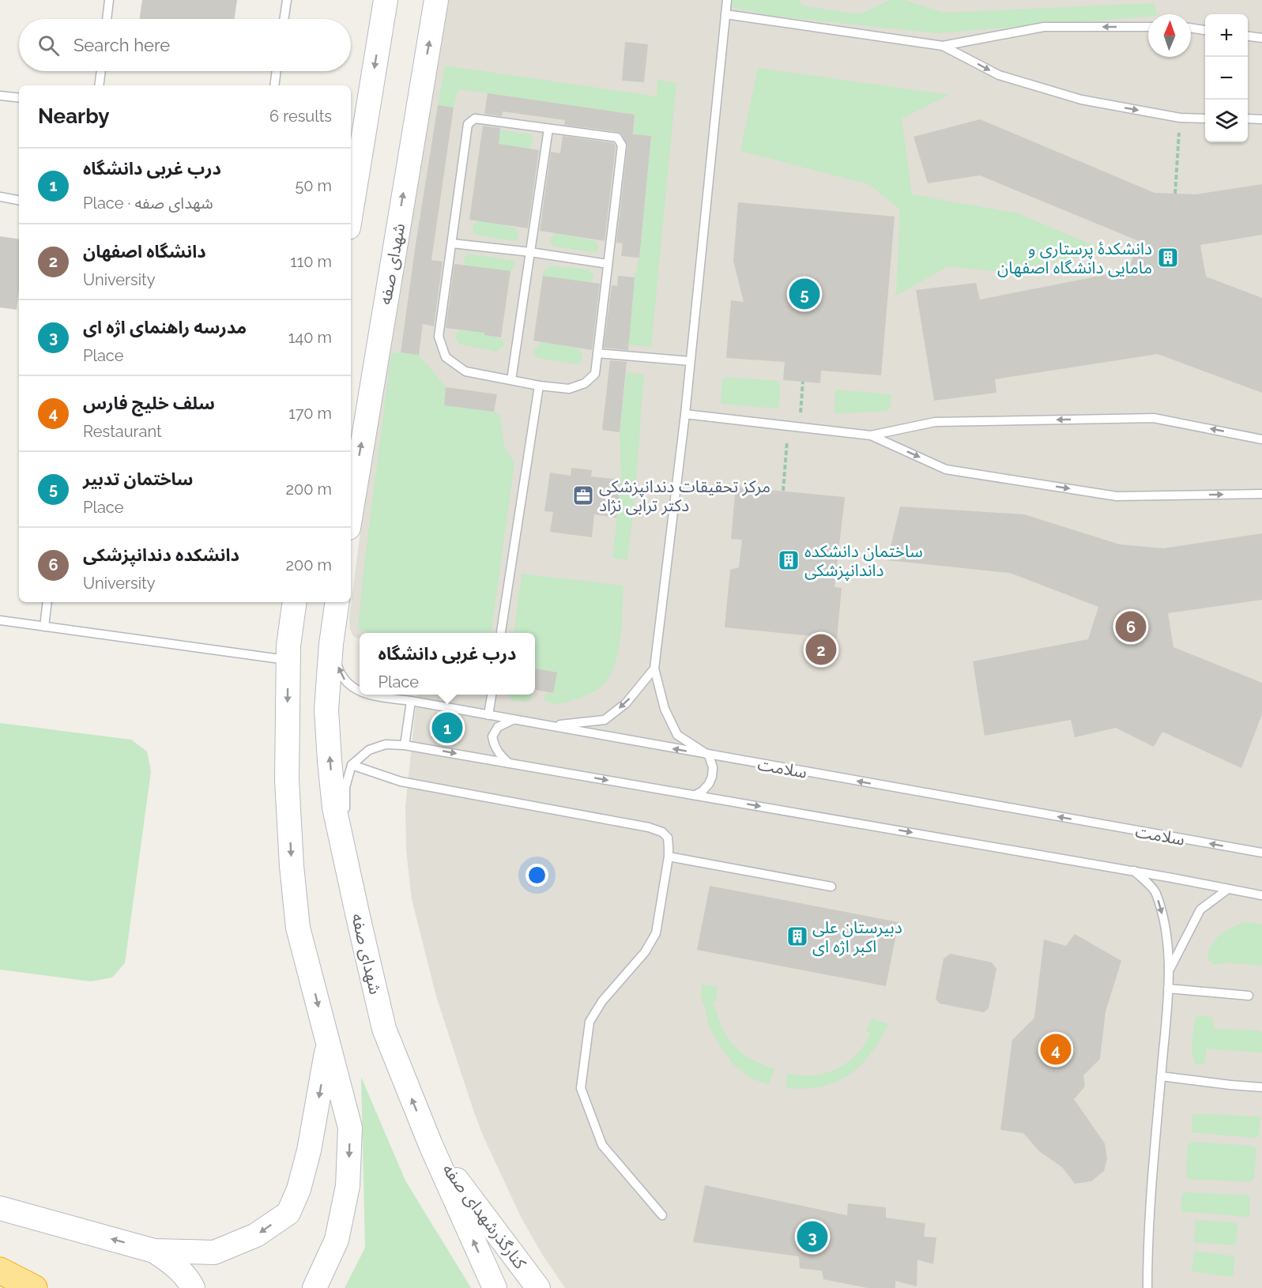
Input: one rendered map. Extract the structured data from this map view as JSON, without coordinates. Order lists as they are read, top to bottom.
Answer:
{
  "streets": {
    "main road": ["شهدای صفه", "کنارگذرشهدای صفه"],
    "lane": ["سلامت"]
  },
  "crossings": [
    ["شهدای صفه", "سلامت"],
    ["شهدای صفه", "کنارگذرشهدای صفه"]
  ],
  "places": {
    "building": ["دانشکدهٔ پرستاری و مامایی دانشگاه اصفهان", "ساختمان دانشکده داندانپزشکی", "دبیرستان علی اکبر اژه ای"],
    "office": ["مرکز تحقیقات دندانپزشکی دکتر ترابی نژاد"]
  },
  "north": "top",
  "page": {
    "map_buttons": ["+", "−"],
    "search": "Search here",
    "heading": ["Nearby", "6 results"],
    "list": [
      {
        "mark": "1",
        "name": "درب غربی دانشگاه",
        "note": "Place · شهدای صفه",
        "value": "50 m"
      },
      {
        "mark": "2",
        "name": "دانشگاه اصفهان",
        "note": "University",
        "value": "110 m"
      },
      {
        "mark": "3",
        "name": "مدرسه راهنمای اژه ای",
        "note": "Place",
        "value": "140 m"
      },
      {
        "mark": "4",
        "name": "سلف خلیج فارس",
        "note": "Restaurant",
        "value": "170 m"
      },
      {
        "mark": "5",
        "name": "ساختمان تدبیر",
        "note": "Place",
        "value": "200 m"
      },
      {
        "mark": "6",
        "name": "دانشکده دندانپزشکی",
        "note": "University",
        "value": "200 m"
      }
    ],
    "pins": [
      "5",
      "6",
      "2",
      "1",
      "4",
      "3"
    ],
    "popup": ["درب غربی دانشگاه", "Place"]
  }
}
